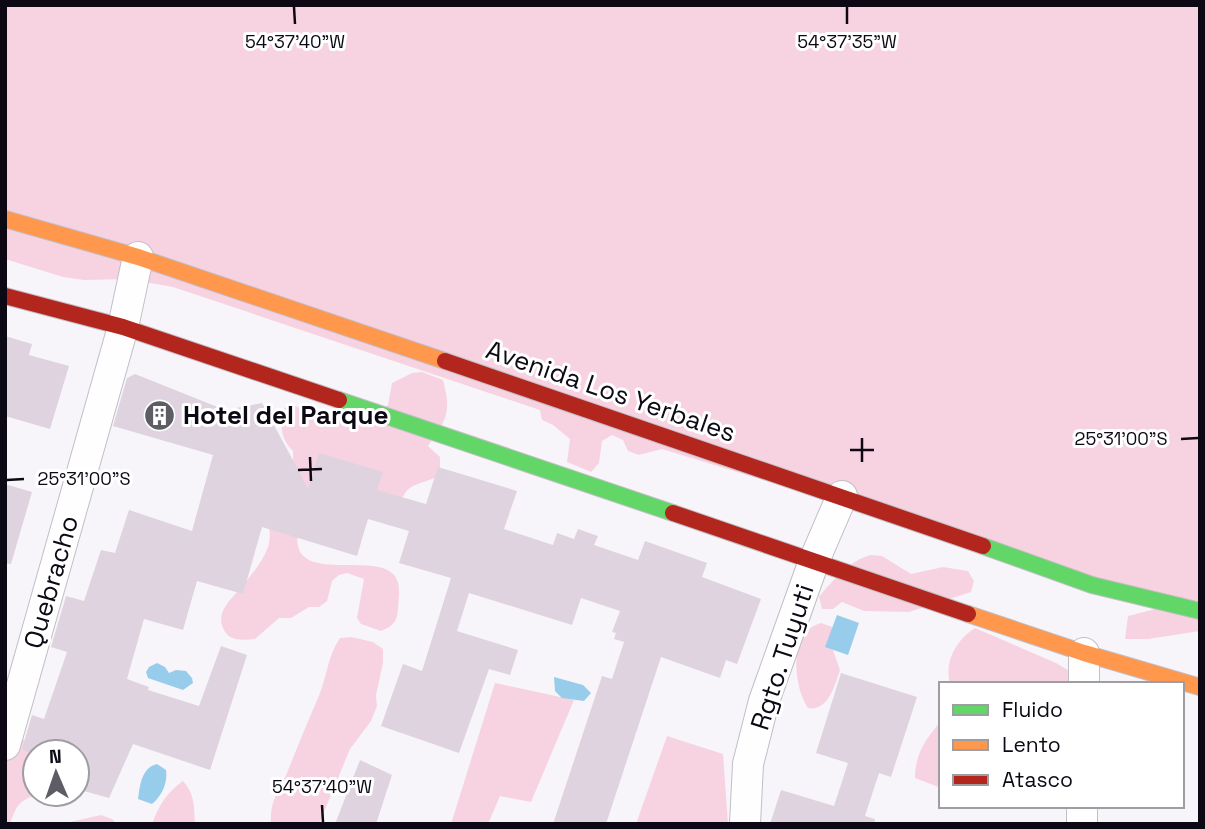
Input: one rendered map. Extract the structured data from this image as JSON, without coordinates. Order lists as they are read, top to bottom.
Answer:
{
  "streets": {
    "street": ["Avenida Los Yerbales", "Quebracho", "Rgto. Tuyuti"]
  },
  "crossings": [
    ["Avenida Los Yerbales", "Quebracho"],
    ["Avenida Los Yerbales", "Rgto. Tuyuti"]
  ],
  "places": {
    "building": ["Hotel del Parque"]
  },
  "legend": ["Fluido", "Lento", "Atasco"],
  "north": "top",
  "coordinates": ["54°37'40\"W", "54°37'35\"W", "25°31'00\"S"]
}
